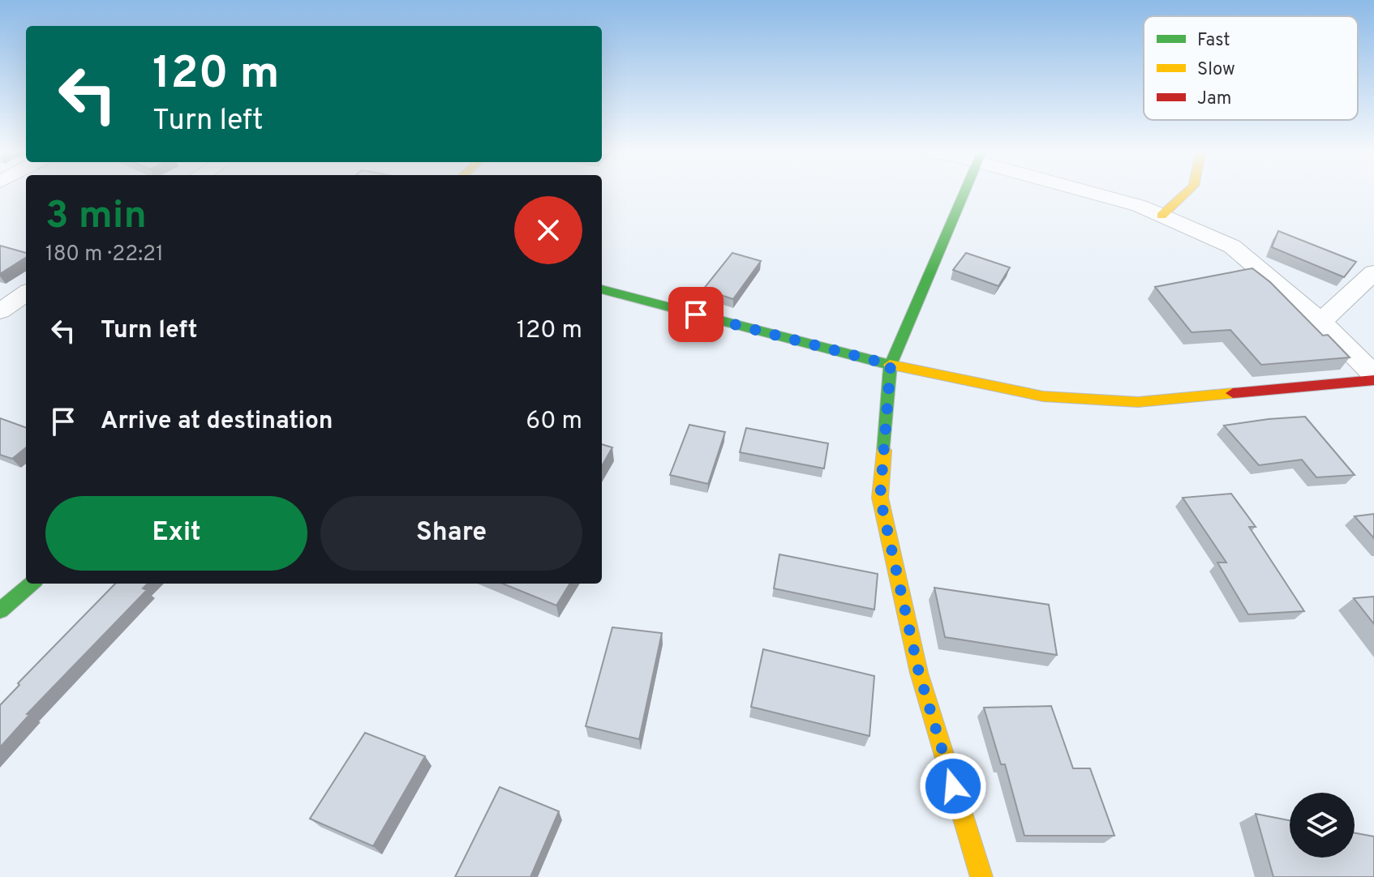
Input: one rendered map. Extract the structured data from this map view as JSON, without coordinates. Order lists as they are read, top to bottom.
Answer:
{
  "legend": ["Fast", "Slow", "Jam"],
  "page": {
    "turn": ["120 m", "Turn left"],
    "heading": ["3 min", "180 m · 22:21"],
    "list": [
      {
        "name": "Turn left",
        "value": "120 m"
      },
      {
        "name": "Arrive at destination",
        "value": "60 m"
      }
    ],
    "buttons": ["Exit", "Share"]
  }
}
